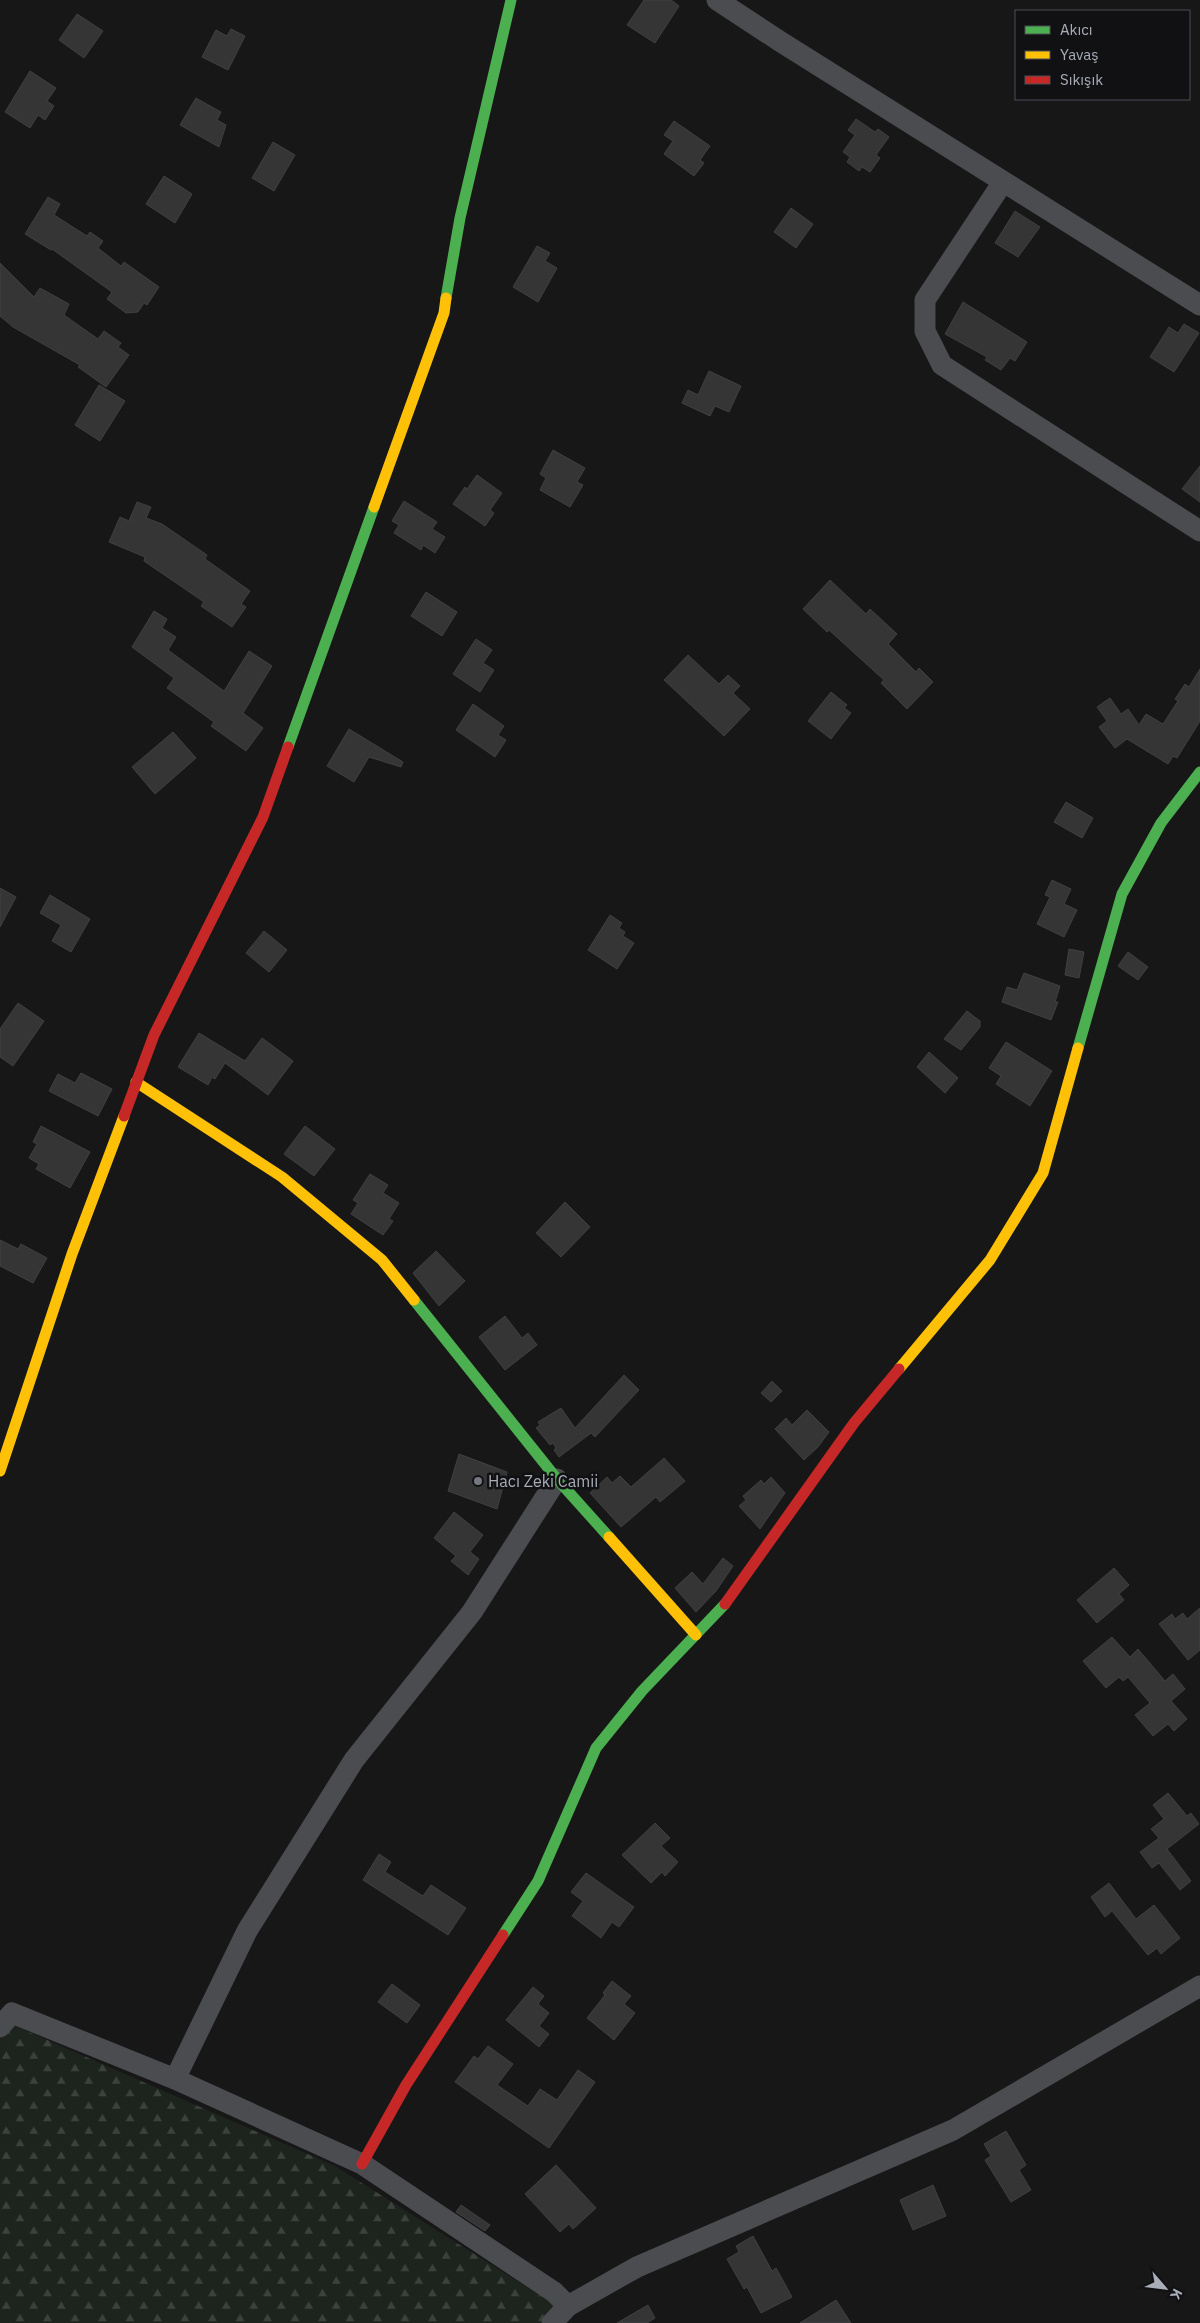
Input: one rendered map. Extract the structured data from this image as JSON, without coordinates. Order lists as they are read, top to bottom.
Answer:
{
  "places": ["Hacı Zeki Camii"],
  "legend": ["Akıcı", "Yavaş", "Sıkışık"],
  "north": "bottom right"
}
